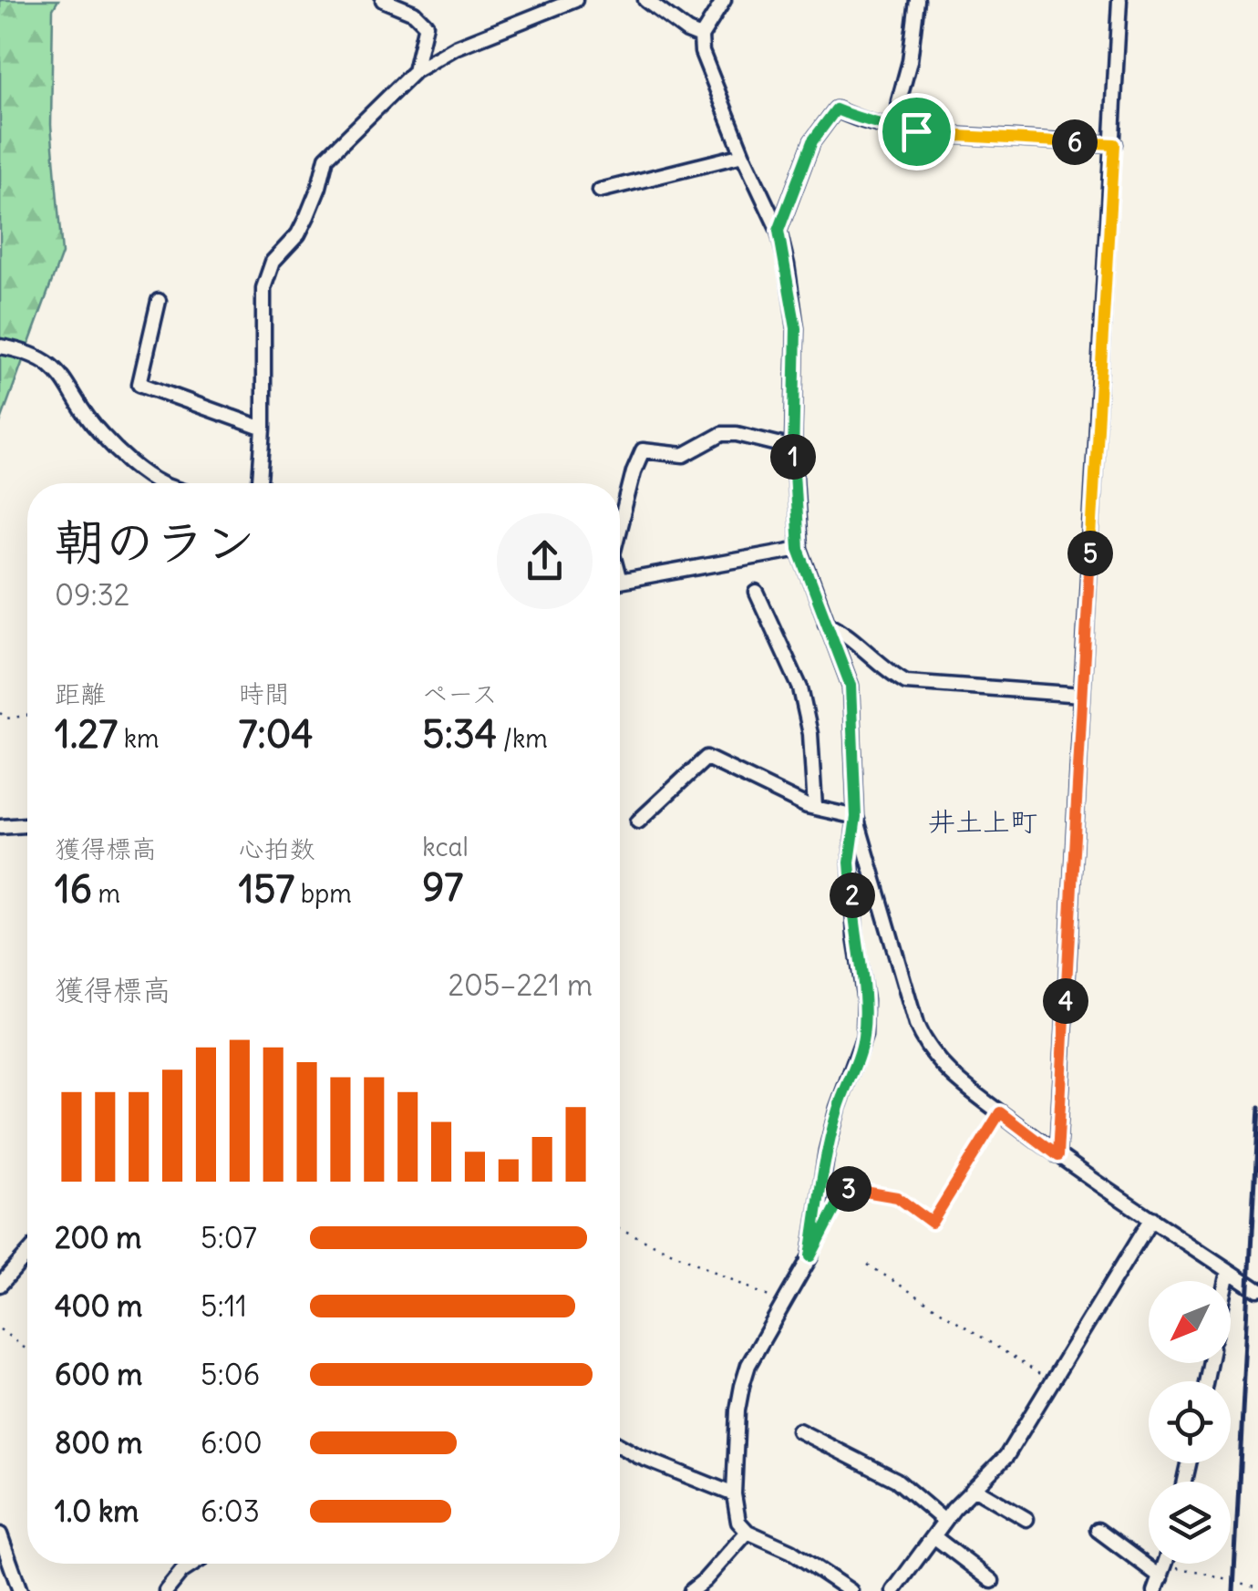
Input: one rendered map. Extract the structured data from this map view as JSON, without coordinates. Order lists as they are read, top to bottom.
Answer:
{
  "districts": ["井土上町"],
  "north": "bottom left",
  "page": {
    "pins": [
      "6",
      "1",
      "5",
      "2",
      "4",
      "3"
    ],
    "heading": ["朝のラン", "09:32"],
    "stats": [
      ["距離", "1.27 km"],
      ["時間", "7:04"],
      ["ペース", "5:34 /km"],
      ["獲得標高", "16 m"],
      ["心拍数", "157 bpm"],
      ["kcal", "97"]
    ],
    "chart": ["獲得標高", "205–221 m"],
    "list": [
      {
        "name": "200 m",
        "note": "5:07"
      },
      {
        "name": "400 m",
        "note": "5:11"
      },
      {
        "name": "600 m",
        "note": "5:06"
      },
      {
        "name": "800 m",
        "note": "6:00"
      },
      {
        "name": "1.0 km",
        "note": "6:03"
      }
    ]
  }
}
